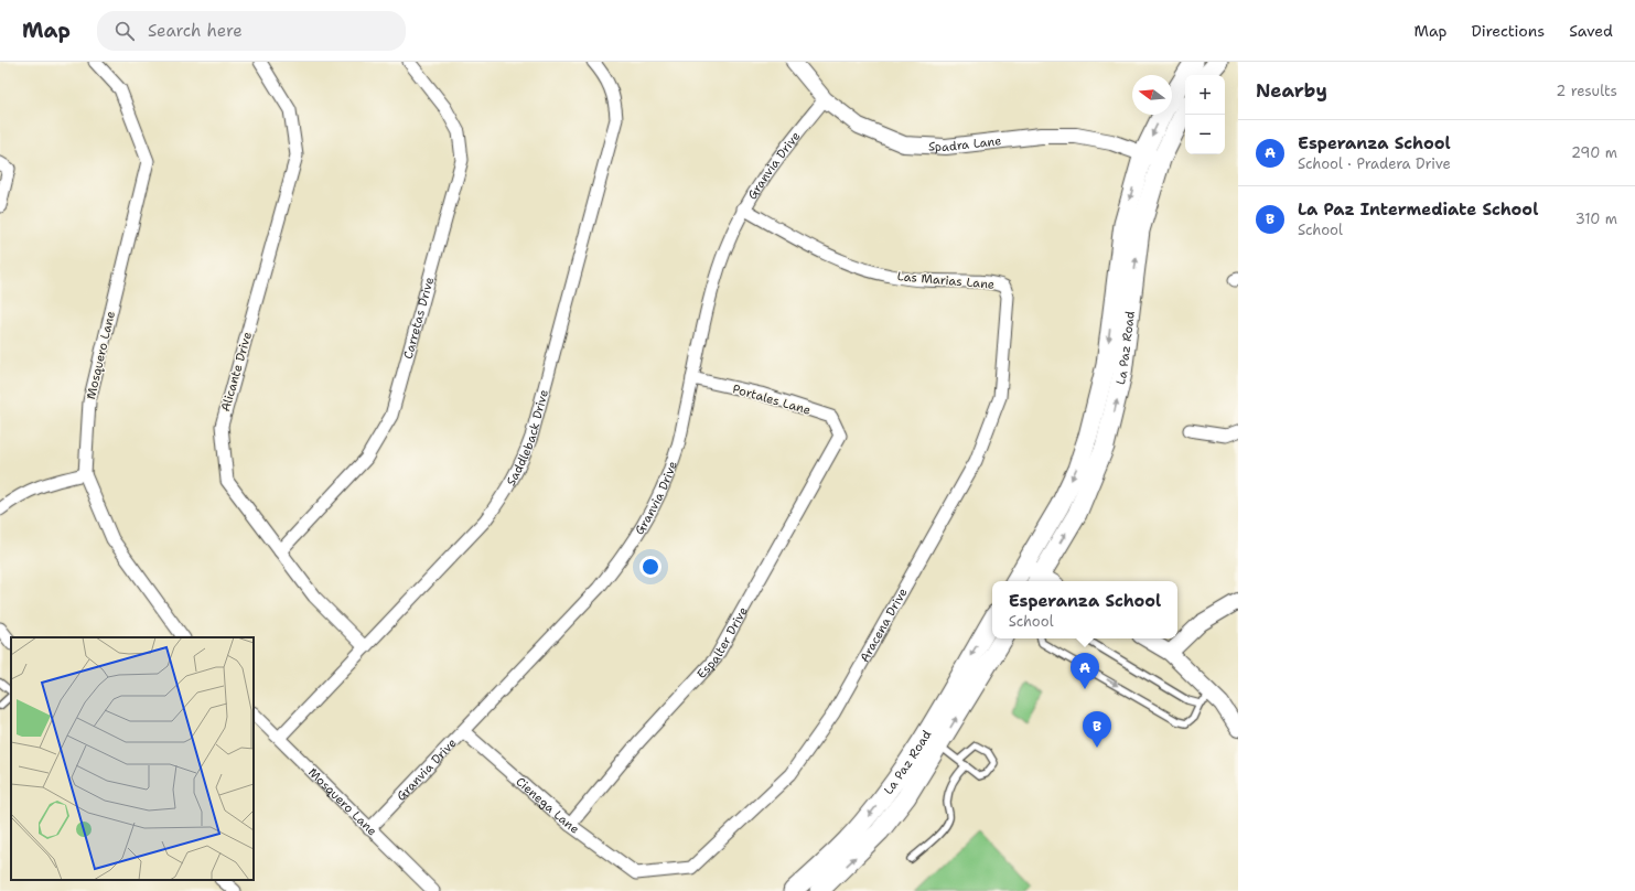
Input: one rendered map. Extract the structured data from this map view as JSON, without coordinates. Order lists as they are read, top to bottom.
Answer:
{
  "streets": {
    "main road": ["La Paz Road"],
    "street": [
      "Spadra Lane",
      "Granvia Drive",
      "Las Marias Lane",
      "Carretas Drive",
      "Mosquero Lane",
      "Alicante Drive",
      "Portales Lane",
      "Saddleback Drive",
      "Aracena Drive",
      "Espalter Drive",
      "Cienega Lane"
    ]
  },
  "crossings": [
    ["Spadra Lane", "Granvia Drive"],
    ["Spadra Lane", "La Paz Road"],
    ["Granvia Drive", "Las Marias Lane"],
    ["Granvia Drive", "Mosquero Lane"],
    ["Granvia Drive", "Portales Lane"],
    ["Granvia Drive", "Cienega Lane"],
    ["Las Marias Lane", "Aracena Drive"],
    ["Carretas Drive", "Alicante Drive"],
    ["Mosquero Lane", "Saddleback Drive"],
    ["Alicante Drive", "Saddleback Drive"],
    ["Portales Lane", "Espalter Drive"],
    ["Aracena Drive", "Cienega Lane"],
    ["Espalter Drive", "Cienega Lane"]
  ],
  "north": "left",
  "page": {
    "header": "Map",
    "search": "Search here",
    "nav": ["Map", "Directions", "Saved"],
    "heading": ["Nearby", "2 results"],
    "map_buttons": ["+", "−"],
    "list": [
      {
        "mark": "A",
        "name": "Esperanza School",
        "note": "School · Pradera Drive",
        "value": "290 m"
      },
      {
        "mark": "B",
        "name": "La Paz Intermediate School",
        "note": "School",
        "value": "310 m"
      }
    ],
    "popup": ["Esperanza School", "School"],
    "pins": ["A", "B"]
  }
}
